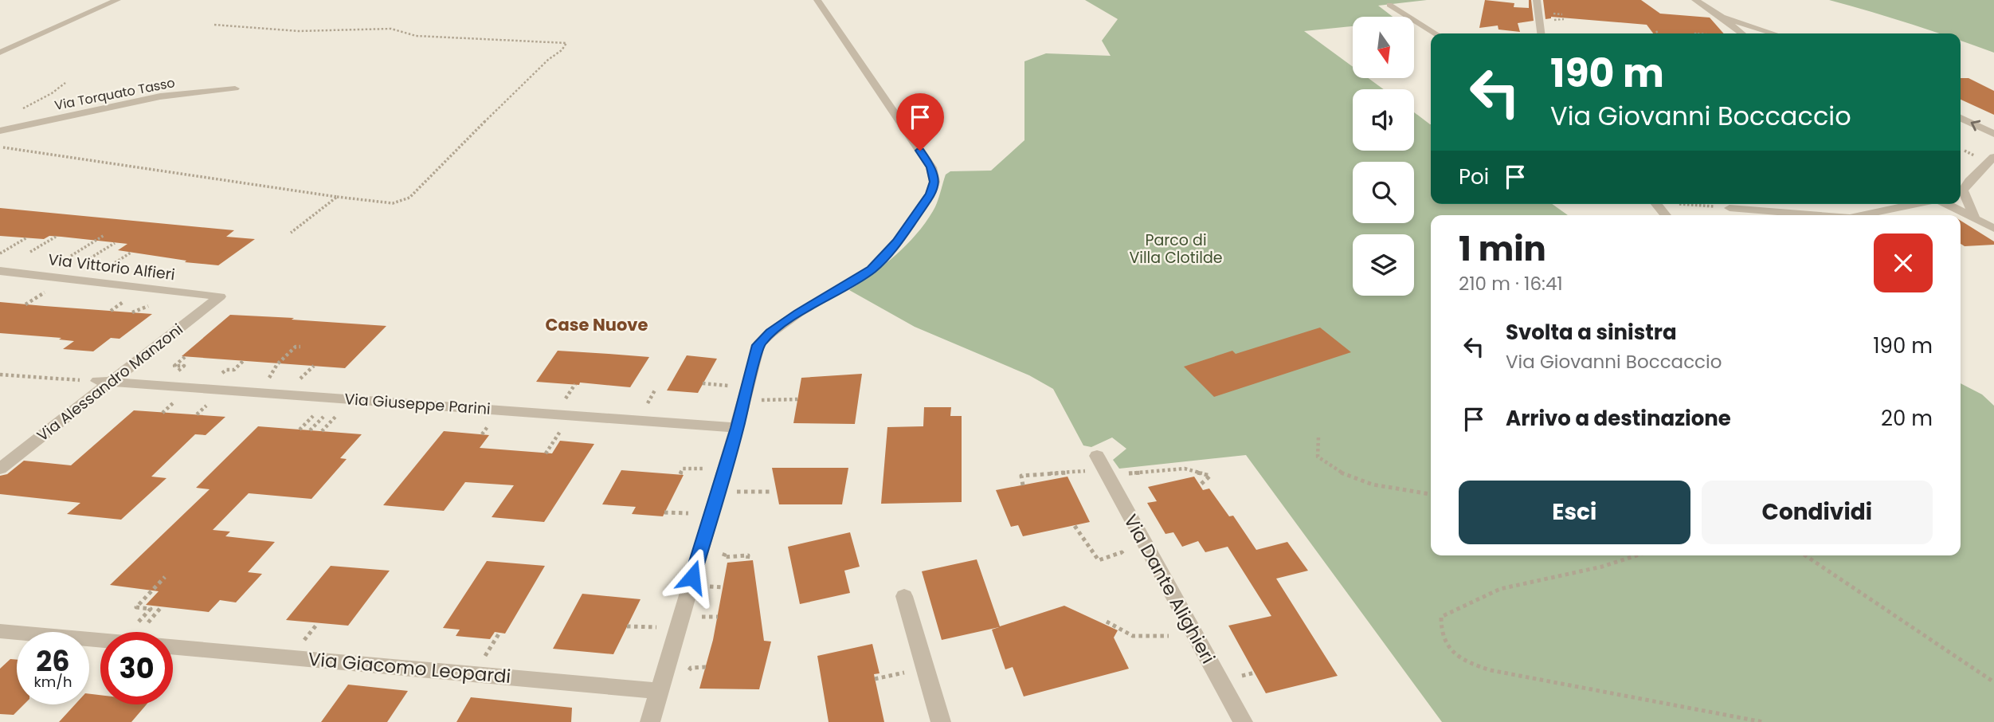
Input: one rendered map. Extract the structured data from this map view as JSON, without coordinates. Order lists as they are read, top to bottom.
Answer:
{
  "streets": {
    "street": [
      "Via Torquato Tasso",
      "Via Vittorio Alfieri",
      "Via Alessandro Manzoni",
      "Via Giuseppe Parini",
      "Via Dante Alighieri",
      "Via Giacomo Leopardi"
    ]
  },
  "crossings": [
    ["Via Vittorio Alfieri", "Via Alessandro Manzoni"],
    ["Via Alessandro Manzoni", "Via Giuseppe Parini"]
  ],
  "districts": ["Case Nuove"],
  "parks": ["Parco di Villa Clotilde"],
  "north": "bottom",
  "page": {
    "turn": ["190 m", "Via Giovanni Boccaccio"],
    "then": "Poi",
    "heading": ["1 min", "210 m · 16:41"],
    "list": [
      {
        "name": "Svolta a sinistra",
        "note": "Via Giovanni Boccaccio",
        "value": "190 m"
      },
      {
        "name": "Arrivo a destinazione",
        "value": "20 m"
      }
    ],
    "buttons": ["Esci", "Condividi"],
    "speed": "26 km/h",
    "limit": "30"
  }
}
